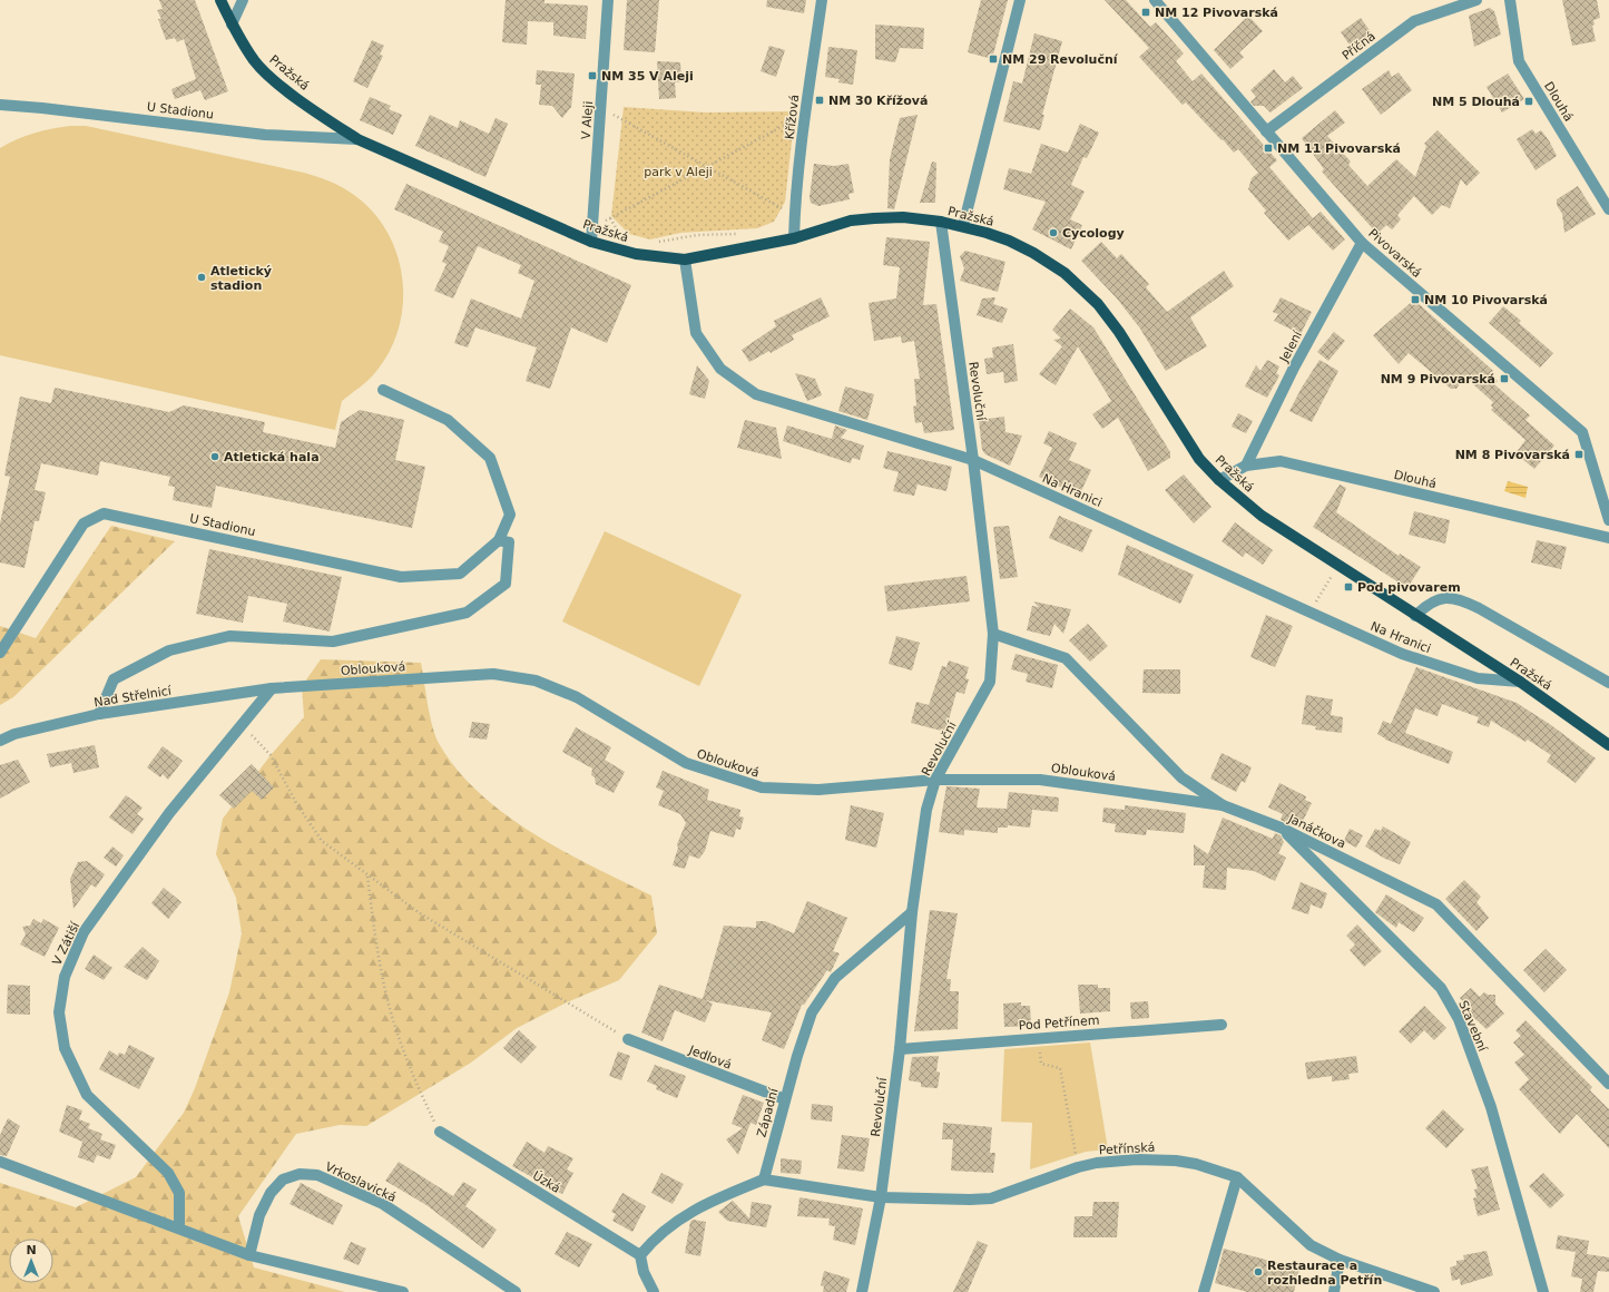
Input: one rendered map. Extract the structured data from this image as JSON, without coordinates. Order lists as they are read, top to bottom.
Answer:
{
  "streets": {
    "main road": ["Pražská"],
    "street": [
      "Příčná",
      "Dlouhá",
      "U Stadionu",
      "Křížová",
      "V Aleji",
      "Pivovarská",
      "Jelení",
      "Revoluční",
      "Na Hranici",
      "Oblouková",
      "Nad Střelnicí",
      "Janáčkova",
      "V Zátiší",
      "Pod Petřínem",
      "Stavební",
      "Jedlová",
      "Západní",
      "Petřínská",
      "Vrkoslavická",
      "Úzká"
    ]
  },
  "crossings": [
    ["Příčná", "Pivovarská"],
    ["Pražská", "Dlouhá"],
    ["Pražská", "U Stadionu"],
    ["Pražská", "Křížová"],
    ["Pražská", "V Aleji"],
    ["Pražská", "Revoluční"],
    ["Pražská", "Na Hranici"],
    ["Dlouhá", "Jelení"],
    ["Pivovarská", "Jelení"],
    ["Revoluční", "Na Hranici"],
    ["Revoluční", "Oblouková"],
    ["Revoluční", "Janáčkova"],
    ["Revoluční", "Pod Petřínem"],
    ["Revoluční", "Západní"],
    ["Revoluční", "Petřínská"],
    ["Oblouková", "Nad Střelnicí"],
    ["Oblouková", "Janáčkova"],
    ["Oblouková", "V Zátiší"],
    ["Nad Střelnicí", "V Zátiší"],
    ["Janáčkova", "Stavební"],
    ["Jedlová", "Západní"],
    ["Západní", "Petřínská"]
  ],
  "parks": ["park v Aleji"],
  "places": {
    "transit": [
      "NM 12 Pivovarská",
      "NM 29 Revoluční",
      "NM 35 V Aleji",
      "NM 30 Křížová",
      "NM 5 Dlouhá",
      "NM 11 Pivovarská",
      "NM 10 Pivovarská",
      "NM 9 Pivovarská",
      "NM 8 Pivovarská",
      "Pod pivovarem"
    ],
    "other": [
      "Cycology",
      "Atletický stadion",
      "Atletická hala",
      "Restaurace a rozhledna Petřín"
    ]
  },
  "north": "top"
}
